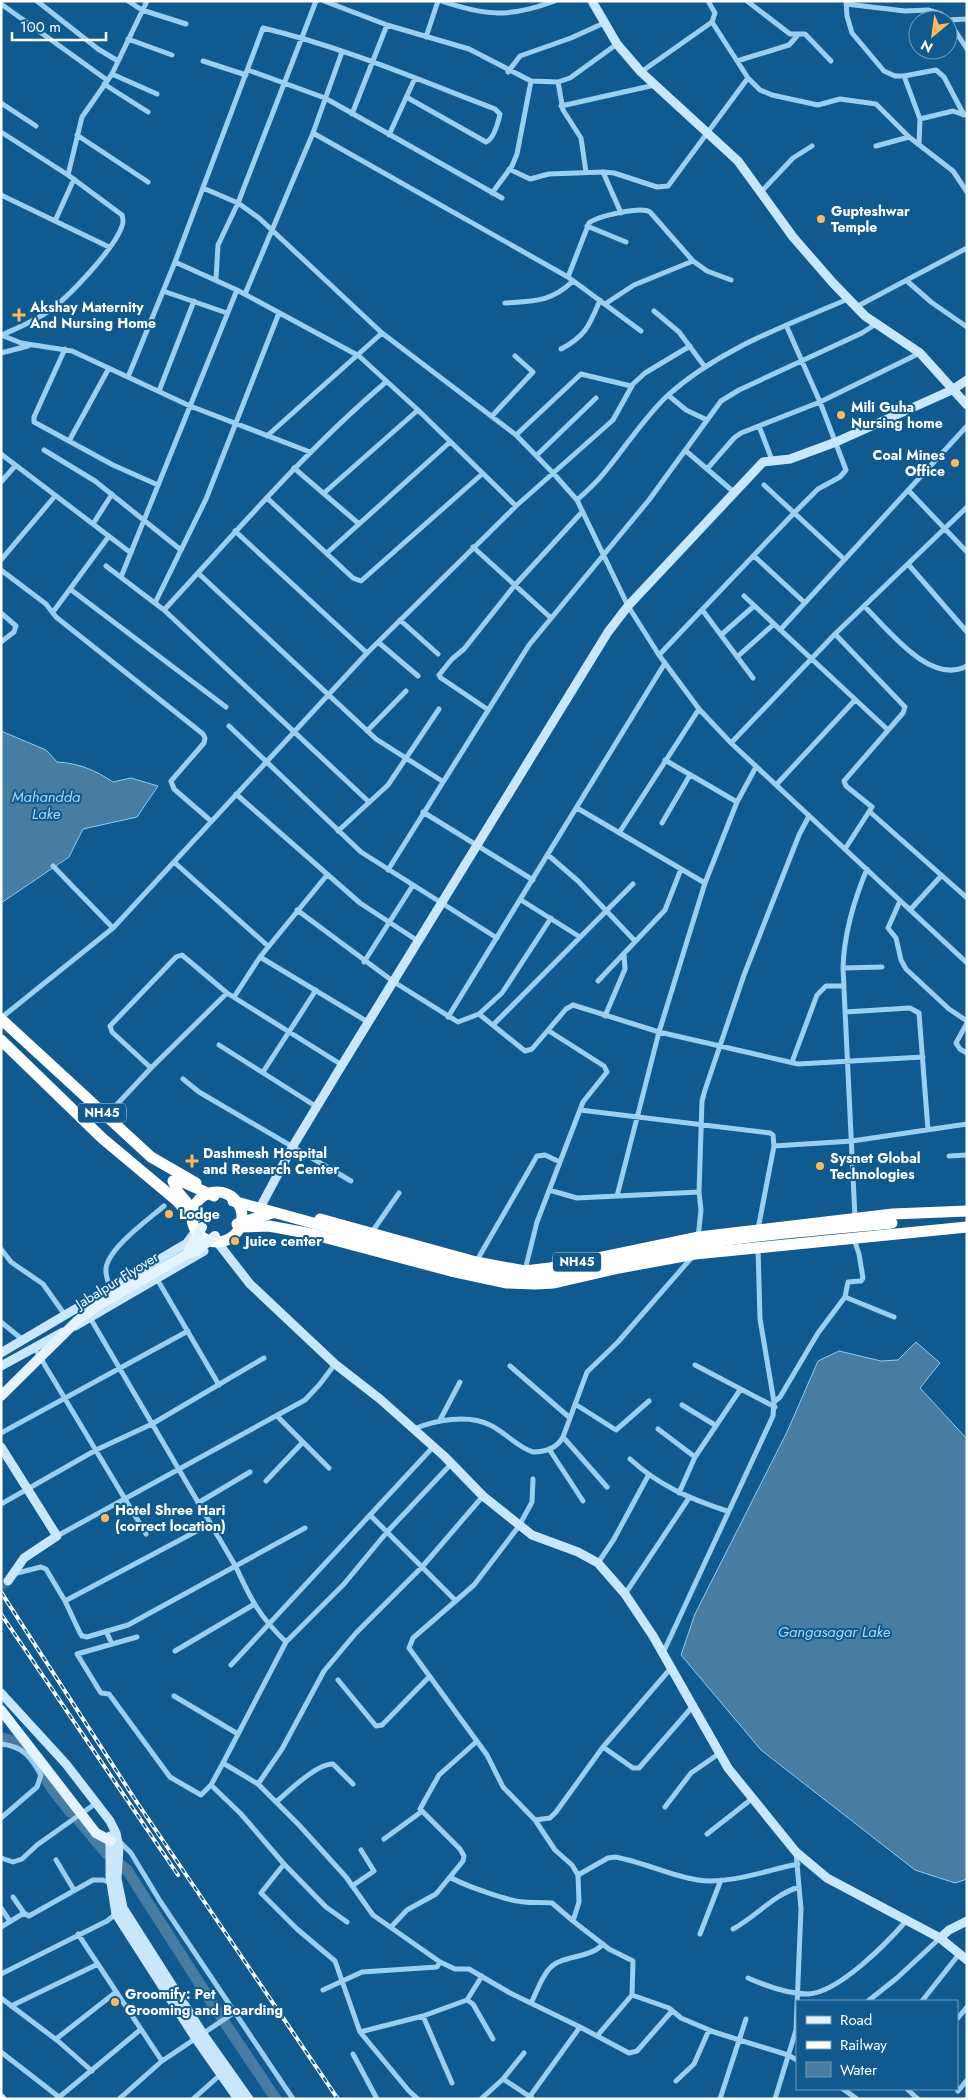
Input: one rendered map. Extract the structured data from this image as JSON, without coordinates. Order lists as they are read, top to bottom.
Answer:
{
  "streets": {
    "highway": ["NH45"],
    "main road": ["Jabalpur Flyover"]
  },
  "crossings": [
    ["NH45", "Jabalpur Flyover"]
  ],
  "water": ["Mahandda Lake", "Gangasagar Lake"],
  "places": {
    "other": [
      "Gupteshwar Temple",
      "Mili Guha Nursing home",
      "Coal Mines Office",
      "Sysnet Global Technologies",
      "Lodge",
      "Juice center",
      "Hotel Shree Hari (correct location)",
      "Groomify: Pet Grooming and Boarding"
    ],
    "health": ["Akshay Maternity And Nursing Home", "Dashmesh Hospital and Research Center"]
  },
  "legend": ["Road", "Railway", "Water"],
  "scale_bar": "100 m",
  "north": "bottom left"
}
